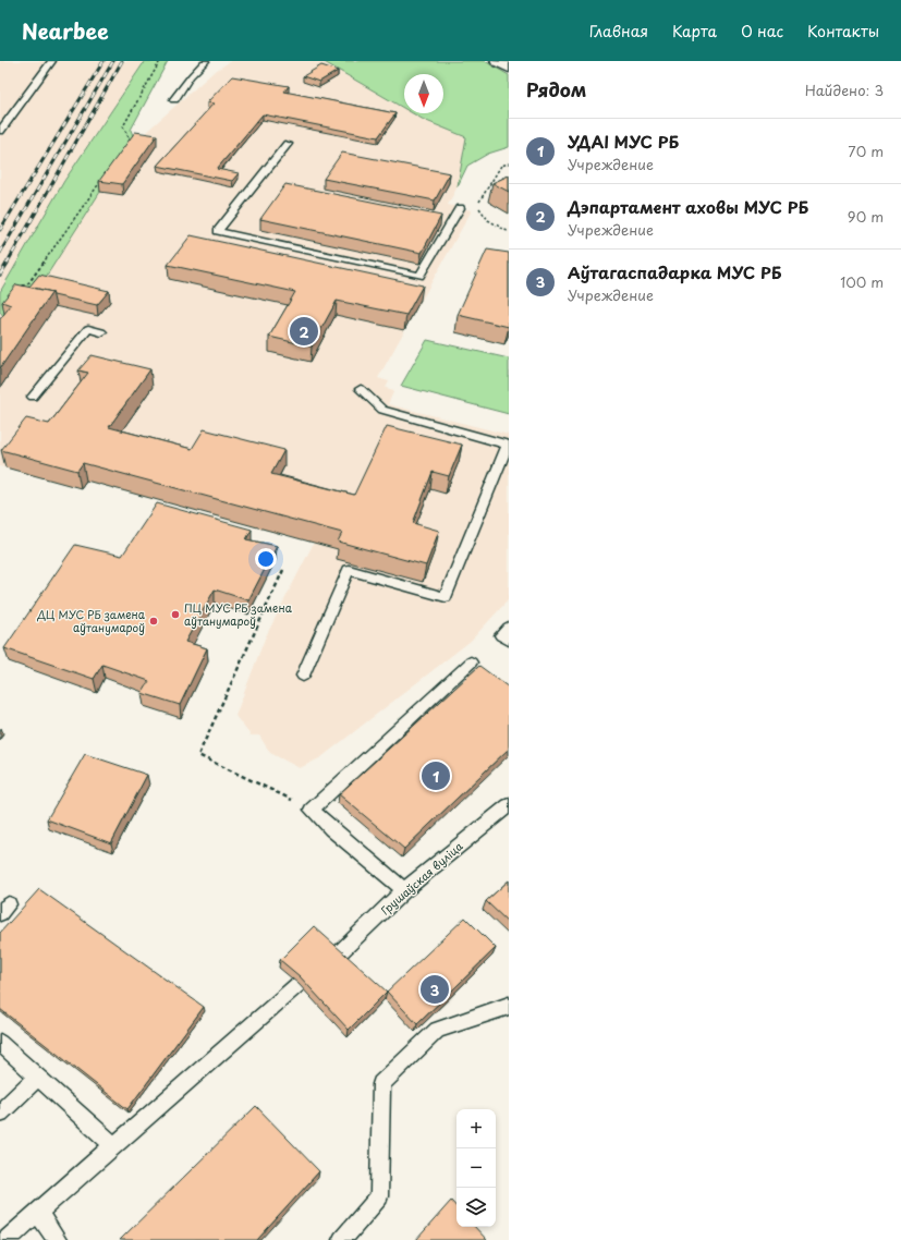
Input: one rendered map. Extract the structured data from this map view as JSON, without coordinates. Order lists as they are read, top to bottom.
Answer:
{
  "streets": {
    "lane": ["Грушаўская вуліца"]
  },
  "places": ["ПЦ МУС РБ замена аўтанумароў", "ДЦ МУС РБ замена аўтанумароў"],
  "north": "bottom",
  "page": {
    "header": "Nearbee",
    "nav": [
      "Главная",
      "Карта",
      "О нас",
      "Контакты"
    ],
    "heading": ["Рядом", "Найдено: 3"],
    "list": [
      {
        "mark": "1",
        "name": "УДАІ МУС РБ",
        "note": "Учреждение",
        "value": "70 m"
      },
      {
        "mark": "2",
        "name": "Дэпартамент аховы МУС РБ",
        "note": "Учреждение",
        "value": "90 m"
      },
      {
        "mark": "3",
        "name": "Аўтагаспадарка МУС РБ",
        "note": "Учреждение",
        "value": "100 m"
      }
    ],
    "pins": ["2", "1", "3"],
    "map_buttons": ["+", "−"]
  }
}
